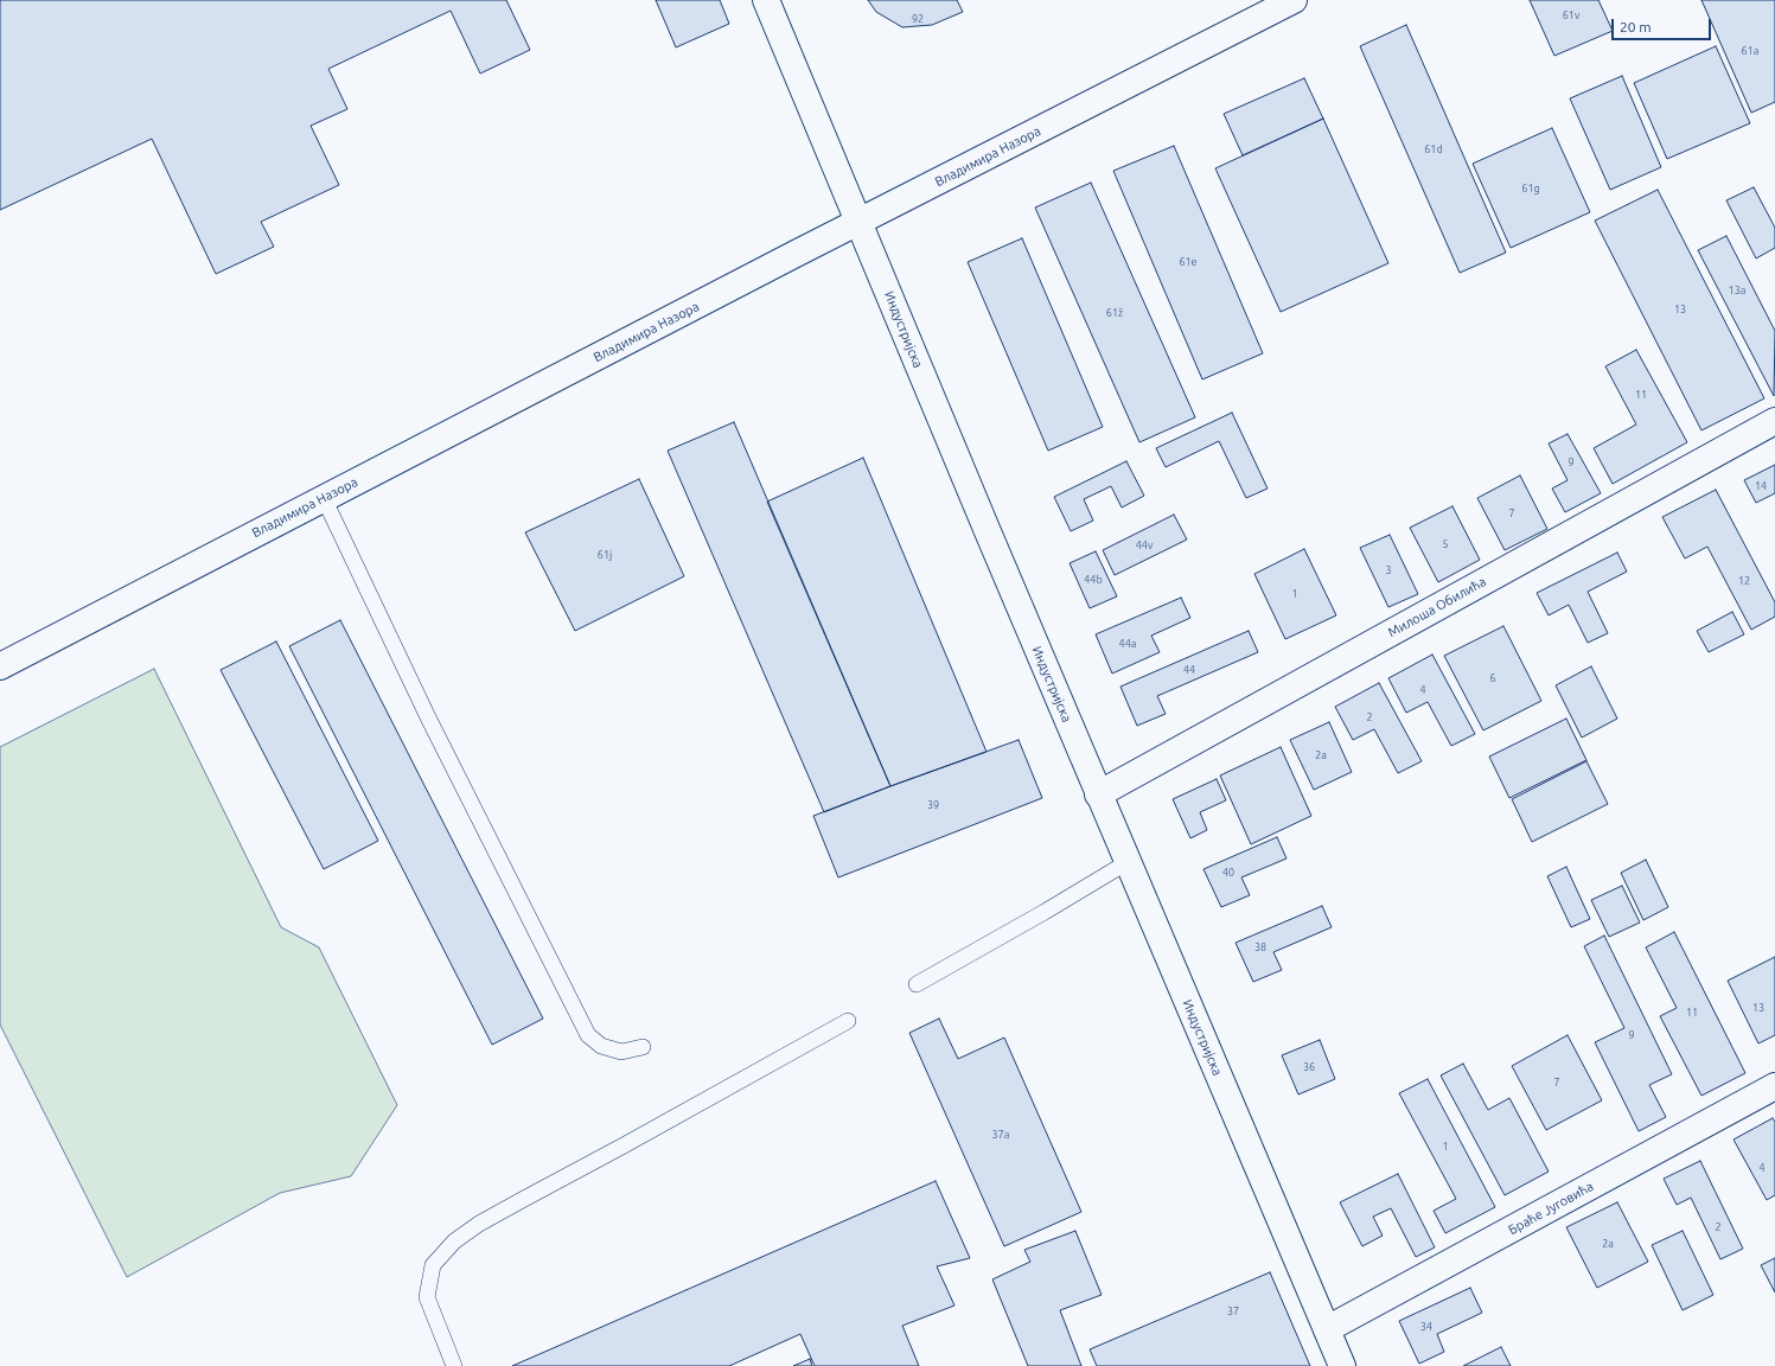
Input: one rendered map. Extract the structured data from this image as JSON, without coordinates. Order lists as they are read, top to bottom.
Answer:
{
  "streets": {
    "street": [
      "Владимира Назора",
      "Индустријска",
      "Милоша Обилића",
      "Браће Југовића"
    ]
  },
  "crossings": [
    ["Владимира Назора", "Индустријска"],
    ["Индустријска", "Милоша Обилића"],
    ["Индустријска", "Браће Југовића"]
  ],
  "house_numbers": [
    "61v",
    "92",
    "61a",
    "61d",
    "61g",
    "61e",
    "13a",
    "13",
    "61ž",
    "11",
    "9",
    "14",
    "7",
    "5",
    "44v",
    "61j",
    "3",
    "44b",
    "12",
    "1",
    "44a",
    "44",
    "6",
    "4",
    "2",
    "2a",
    "39",
    "40",
    "38",
    "13",
    "11",
    "9",
    "36",
    "7",
    "37a",
    "1",
    "4",
    "2",
    "2a",
    "37",
    "34"
  ],
  "scale_bar": "20 m"
}
